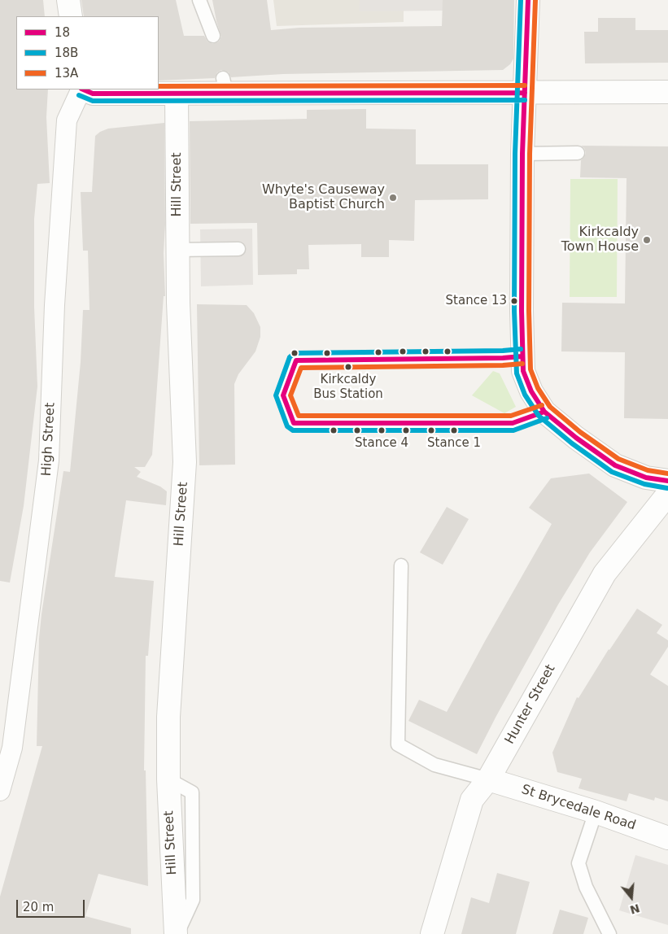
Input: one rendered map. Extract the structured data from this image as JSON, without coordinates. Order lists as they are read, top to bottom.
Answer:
{
  "streets": {
    "street": [
      "Hill Street",
      "High Street",
      "Hunter Street",
      "St Brycedale Road"
    ]
  },
  "crossings": [
    ["Hunter Street", "St Brycedale Road"]
  ],
  "places": [
    "Whyte's Causeway Baptist Church",
    "Kirkcaldy Town House",
    "Stance 13",
    "Kirkcaldy Bus Station",
    "Stance 4",
    "Stance 1"
  ],
  "lines": ["transit line 18", "transit line 18B", "transit line 13A"],
  "legend": ["18", "18B", "13A"],
  "scale_bar": "20 m",
  "north": "bottom"
}
